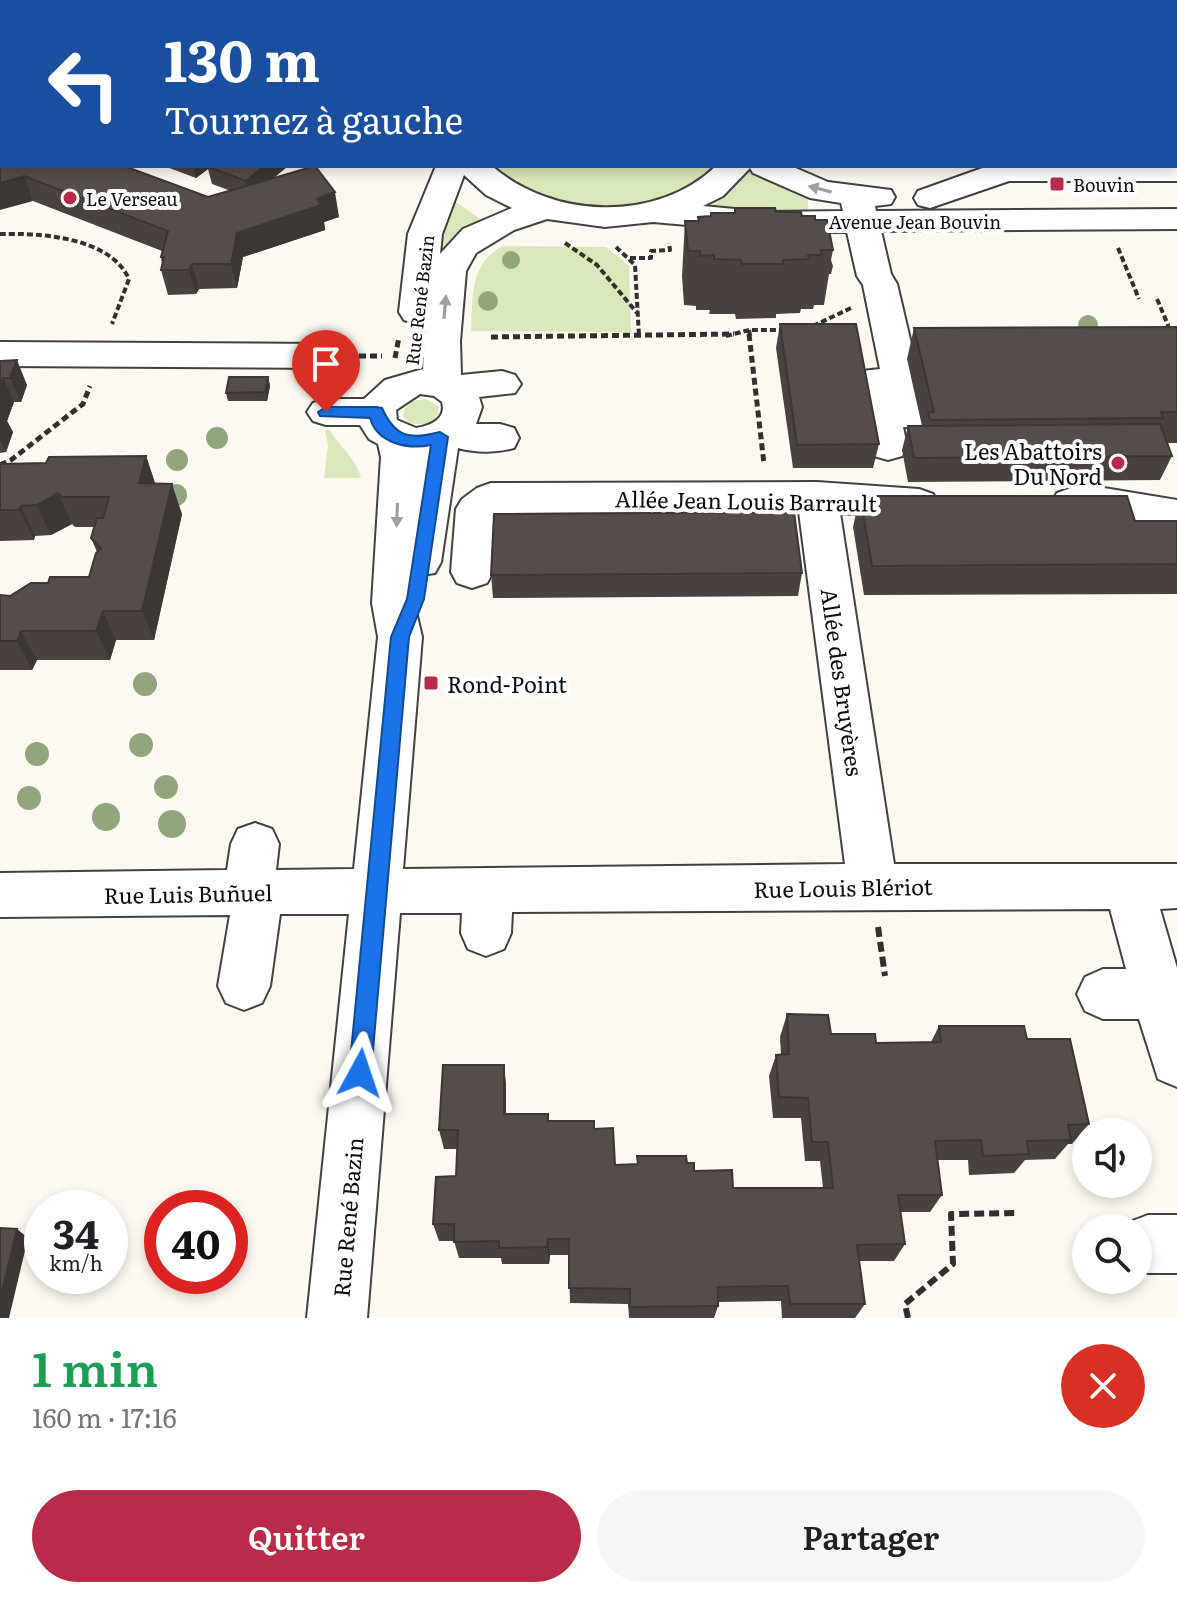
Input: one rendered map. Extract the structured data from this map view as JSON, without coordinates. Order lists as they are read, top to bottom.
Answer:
{
  "streets": {
    "street": [
      "Avenue Jean Bouvin",
      "Rue René Bazin",
      "Allée Jean Louis Barrault",
      "Allée des Bruyères",
      "Rue Louis Blériot",
      "Rue Luis Buñuel"
    ]
  },
  "crossings": [
    ["Rue René Bazin", "Rue Louis Blériot"],
    ["Rue René Bazin", "Rue Luis Buñuel"],
    ["Allée Jean Louis Barrault", "Allée des Bruyères"],
    ["Rue Louis Blériot", "Rue Luis Buñuel"]
  ],
  "places": {
    "transit": ["Bouvin", "Rond-Point"],
    "other": ["Le Verseau", "Les Abattoirs Du Nord"]
  },
  "page": {
    "turn": ["130 m", "Tournez à gauche"],
    "speed": "34 km/h",
    "limit": "40",
    "heading": ["1 min", "160 m · 17:16"],
    "buttons": ["Quitter", "Partager"]
  }
}
